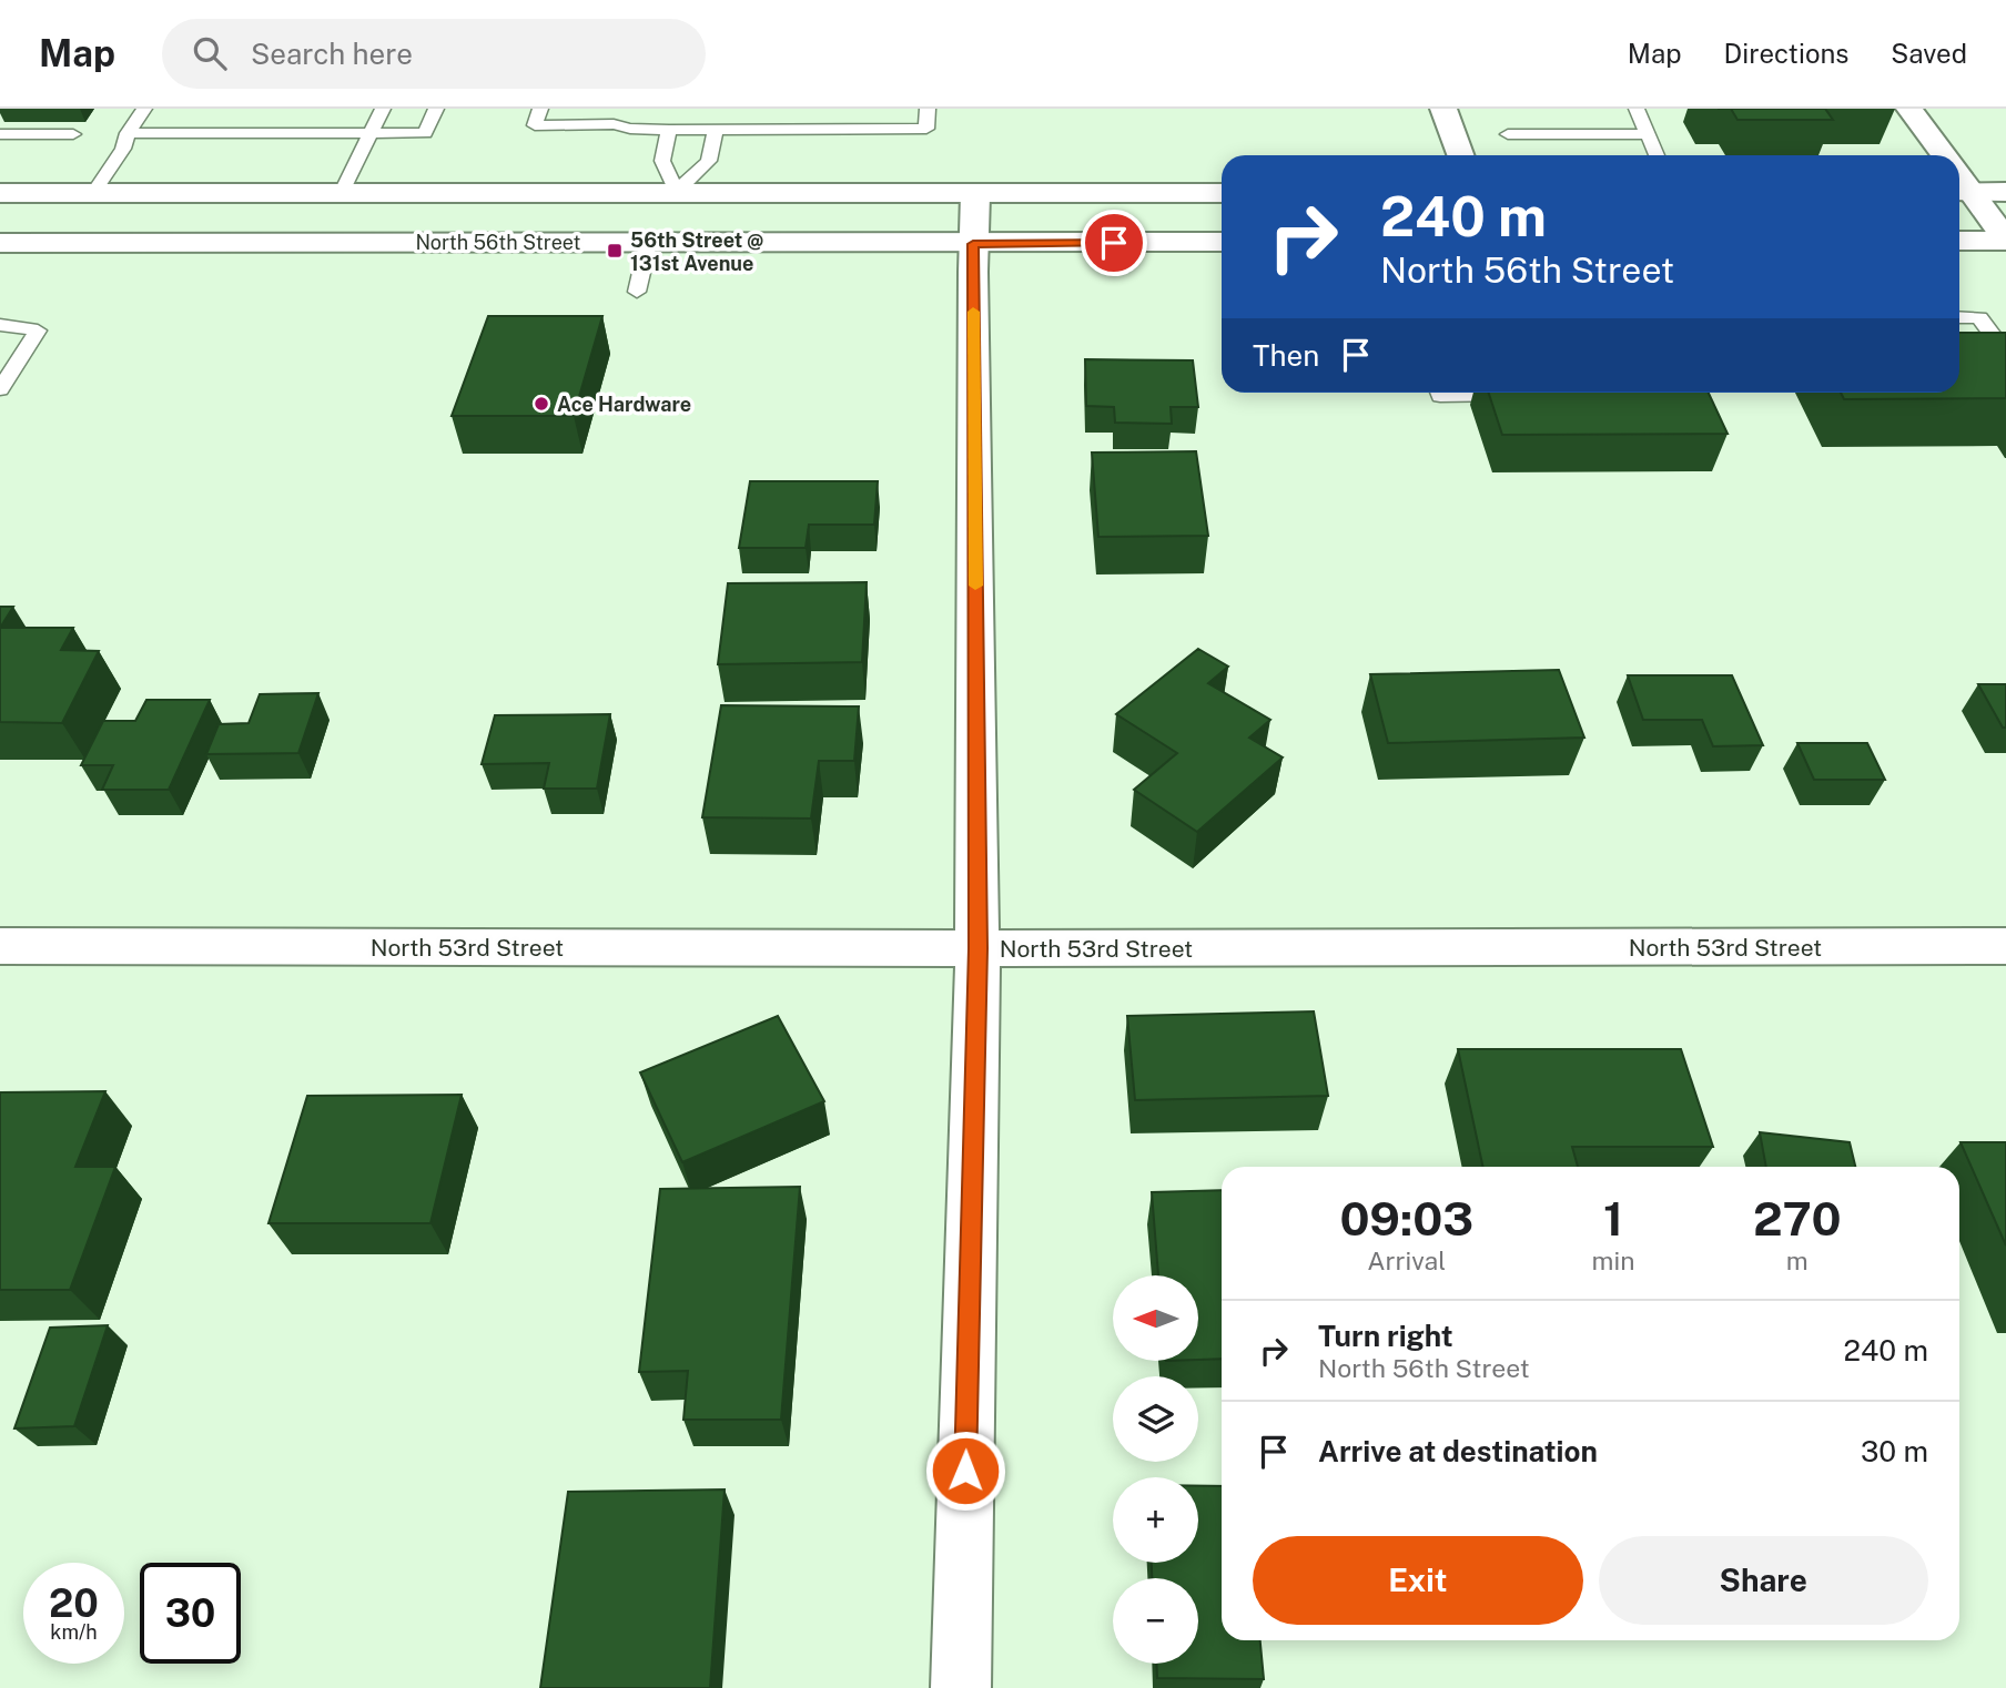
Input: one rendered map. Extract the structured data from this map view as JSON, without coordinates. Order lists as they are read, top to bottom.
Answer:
{
  "streets": {
    "street": ["North 56th Street", "North 53rd Street"]
  },
  "places": {
    "transit": ["56th Street @ 131st Avenue"],
    "other": ["Ace Hardware"]
  },
  "north": "left",
  "page": {
    "header": "Map",
    "search": "Search here",
    "nav": ["Map", "Directions", "Saved"],
    "turn": ["240 m", "North 56th Street"],
    "then": "Then",
    "eta": [
      "09:03",
      "Arrival",
      "1",
      "min",
      "270",
      "m"
    ],
    "map_buttons": ["+", "−"],
    "list": [
      {
        "name": "Turn right",
        "note": "North 56th Street",
        "value": "240 m"
      },
      {
        "name": "Arrive at destination",
        "value": "30 m"
      }
    ],
    "buttons": ["Exit", "Share"],
    "speed": "20 km/h",
    "limit": "30"
  }
}
